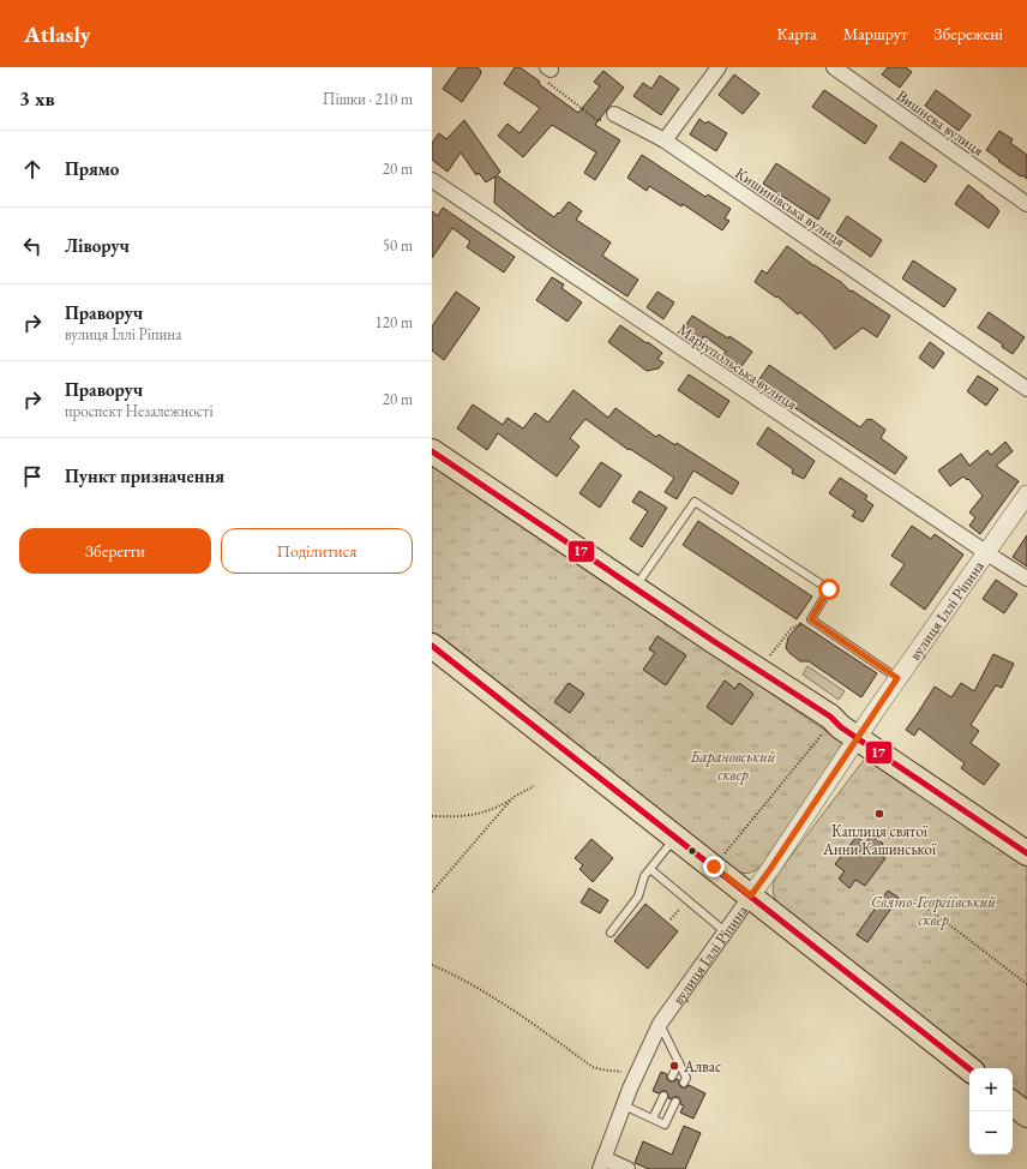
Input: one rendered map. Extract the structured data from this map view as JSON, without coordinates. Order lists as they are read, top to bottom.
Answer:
{
  "streets": {
    "street": [
      "Вишнева вулиця",
      "Кишинівська вулиця",
      "Маріупольська вулиця",
      "вулиця Іллі Ріпина"
    ]
  },
  "crossings": [
    ["Маріупольська вулиця", "вулиця Іллі Ріпина"]
  ],
  "parks": ["Барановський сквер", "Свято-Георгіївський сквер"],
  "places": ["Каплиця cвятої Анни Кашинської", "Алвас"],
  "lines": ["transit line 17"],
  "page": {
    "header": "Atlasly",
    "nav": ["Карта", "Маршрут", "Збережені"],
    "heading": ["3 хв", "Пішки · 210 m"],
    "list": [
      ["Прямо", "20 m"],
      ["Ліворуч", "50 m"],
      ["Праворуч", "вулиця Іллі Ріпина", "120 m"],
      ["Праворуч", "проспект Незалежності", "20 m"],
      "Пункт призначення"
    ],
    "buttons": ["Зберегти", "Поділитися"],
    "map_buttons": ["+", "−"]
  }
}
